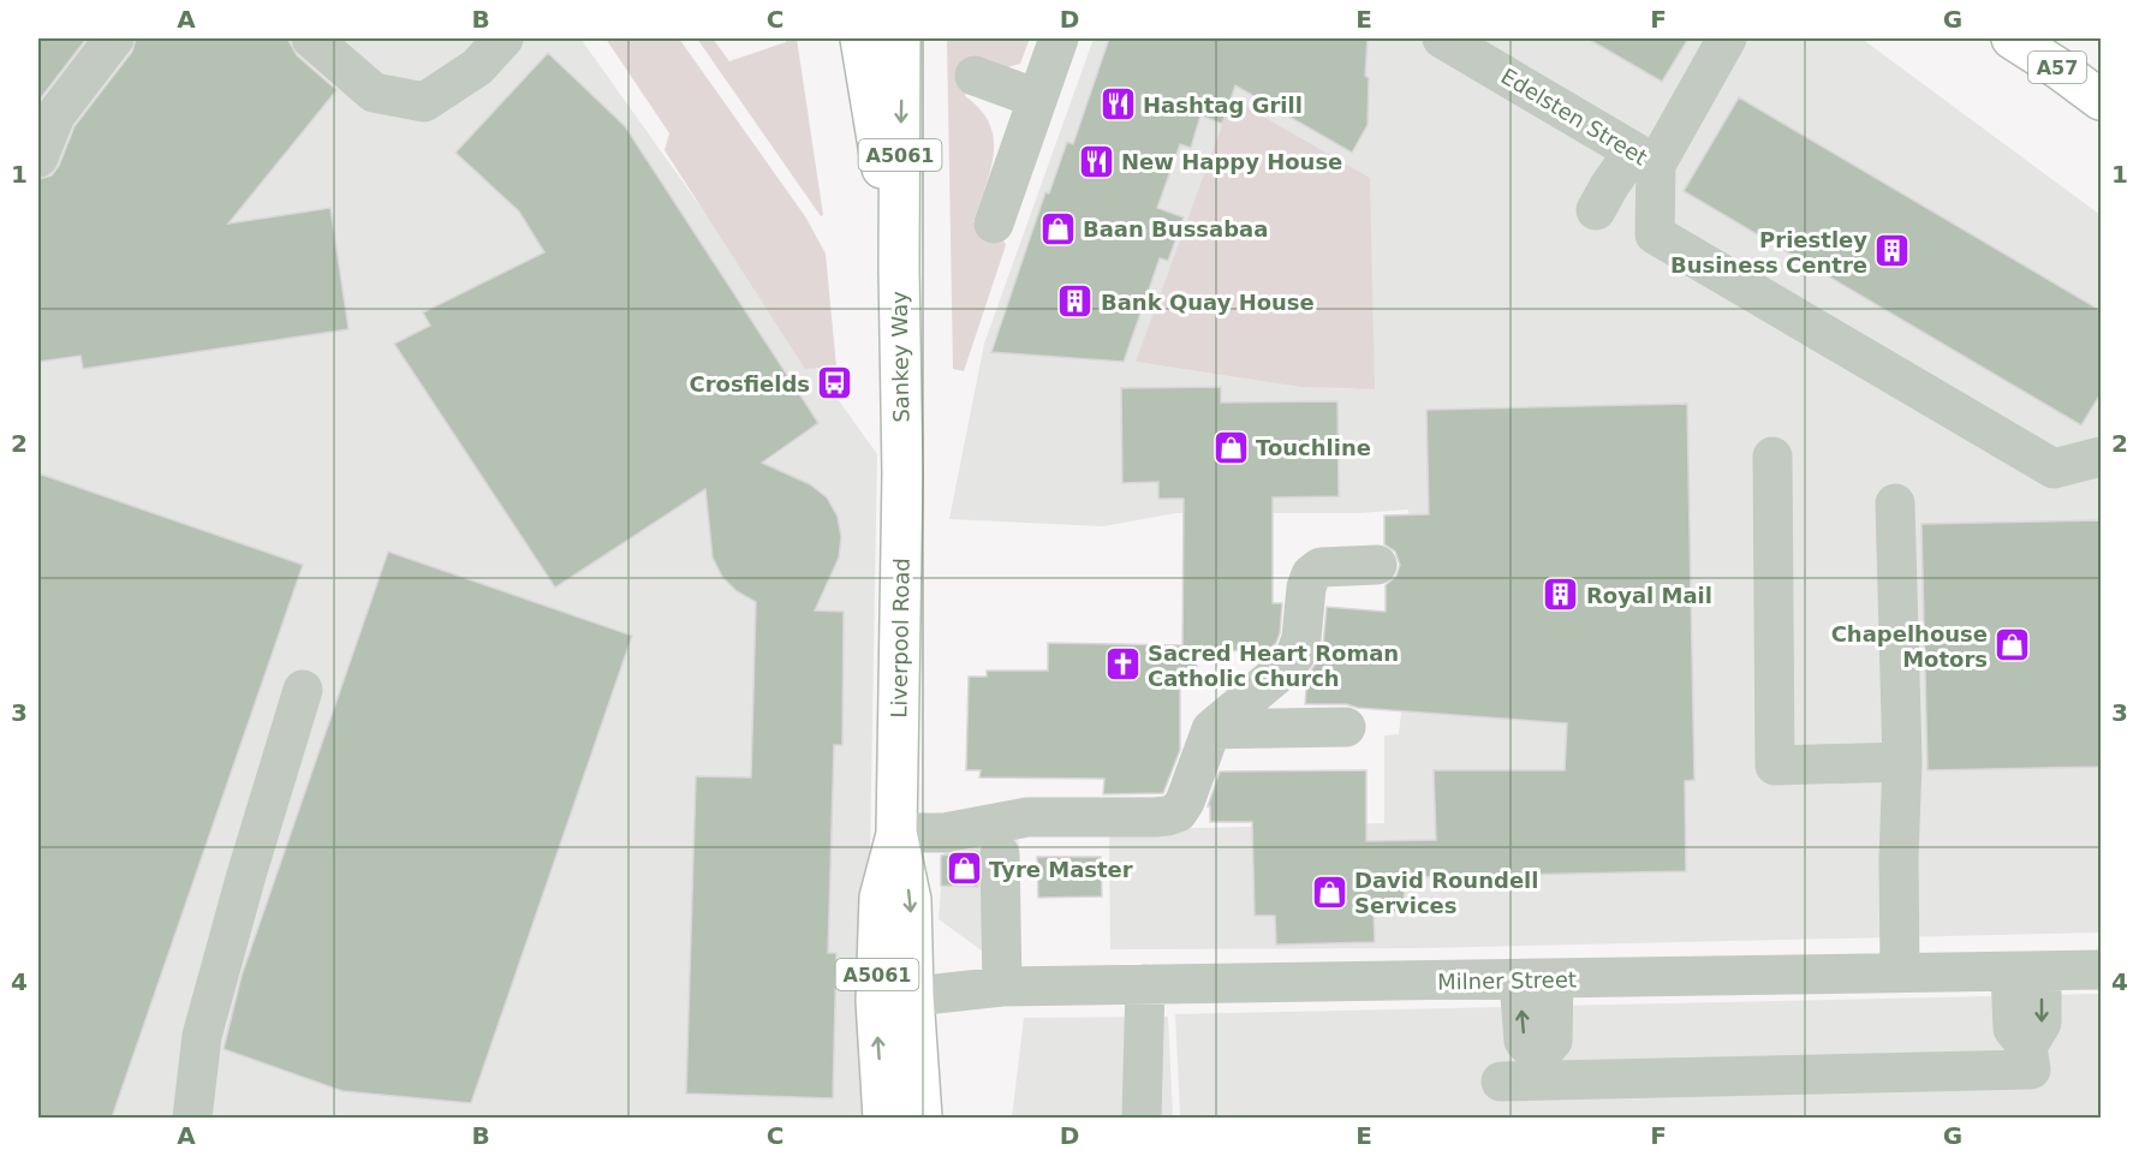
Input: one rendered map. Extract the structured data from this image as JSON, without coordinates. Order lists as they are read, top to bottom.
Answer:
{
  "streets": {
    "highway": [
      "A57",
      "A5061",
      "Sankey Way",
      "Liverpool Road"
    ],
    "street": ["Edelsten Street", "Milner Street"]
  },
  "crossings": [
    ["Sankey Way", "Liverpool Road"],
    ["Liverpool Road", "Milner Street"]
  ],
  "places": {
    "restaurant": ["Hashtag Grill", "New Happy House"],
    "shop": [
      "Baan Bussabaa",
      "Touchline",
      "Chapelhouse Motors",
      "Tyre Master",
      "David Roundell Services"
    ],
    "building": ["Priestley Business Centre", "Bank Quay House", "Royal Mail"],
    "bus stop": ["Crosfields"],
    "church": ["Sacred Heart Roman Catholic Church"]
  },
  "grid": {
    "columns": [
      "A",
      "B",
      "C",
      "D",
      "E",
      "F",
      "G"
    ],
    "rows": [
      "1",
      "2",
      "3",
      "4"
    ]
  }
}
